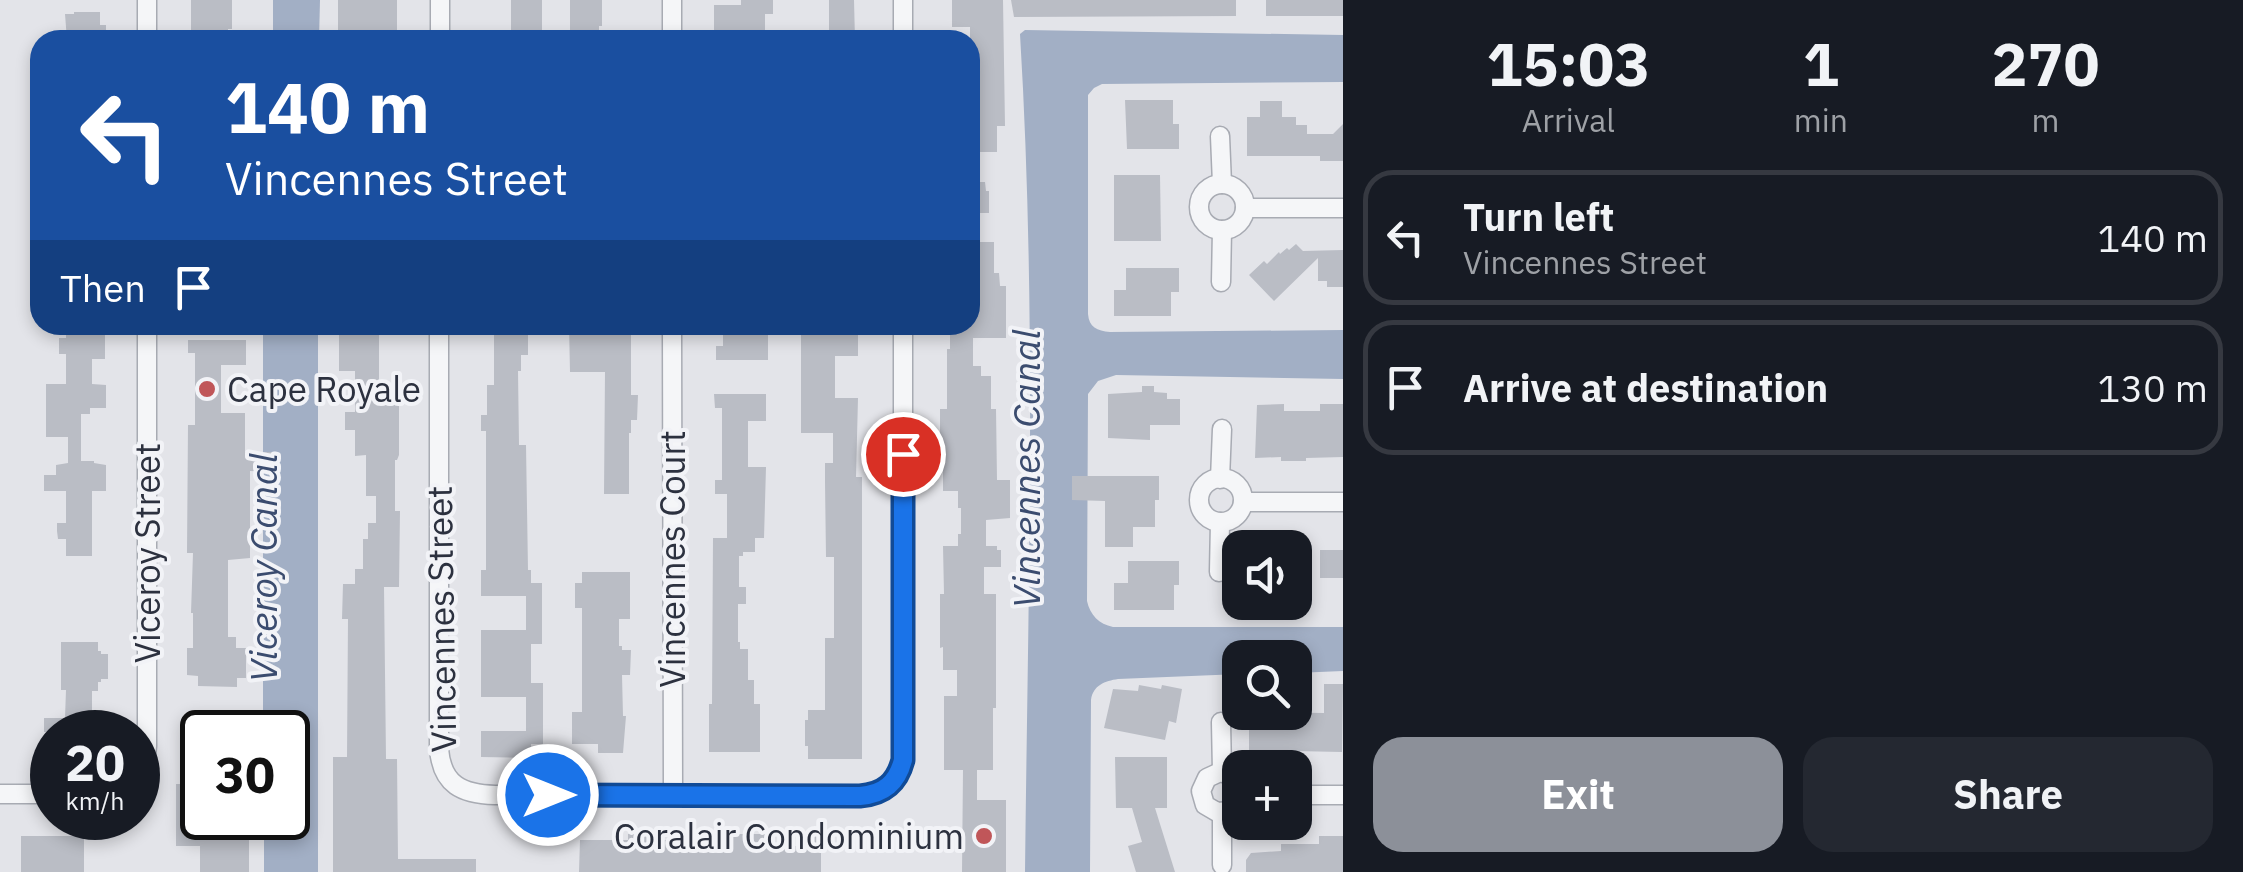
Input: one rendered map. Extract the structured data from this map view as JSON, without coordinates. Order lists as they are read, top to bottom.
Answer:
{
  "streets": {
    "street": ["Viceroy Street", "Vincennes Court", "Vincennes Street"]
  },
  "crossings": [
    ["Vincennes Court", "Vincennes Street"]
  ],
  "water": ["Vincennes Canal", "Viceroy Canal"],
  "places": ["Cape Royale", "Coralair Condominium"],
  "page": {
    "eta": [
      "15:03",
      "Arrival",
      "1",
      "min",
      "270",
      "m"
    ],
    "turn": ["140 m", "Vincennes Street"],
    "list": [
      {
        "name": "Turn left",
        "note": "Vincennes Street",
        "value": "140 m"
      },
      {
        "name": "Arrive at destination",
        "value": "130 m"
      }
    ],
    "then": "Then",
    "map_buttons": "+",
    "speed": "20 km/h",
    "limit": "30",
    "buttons": ["Exit", "Share"]
  }
}
